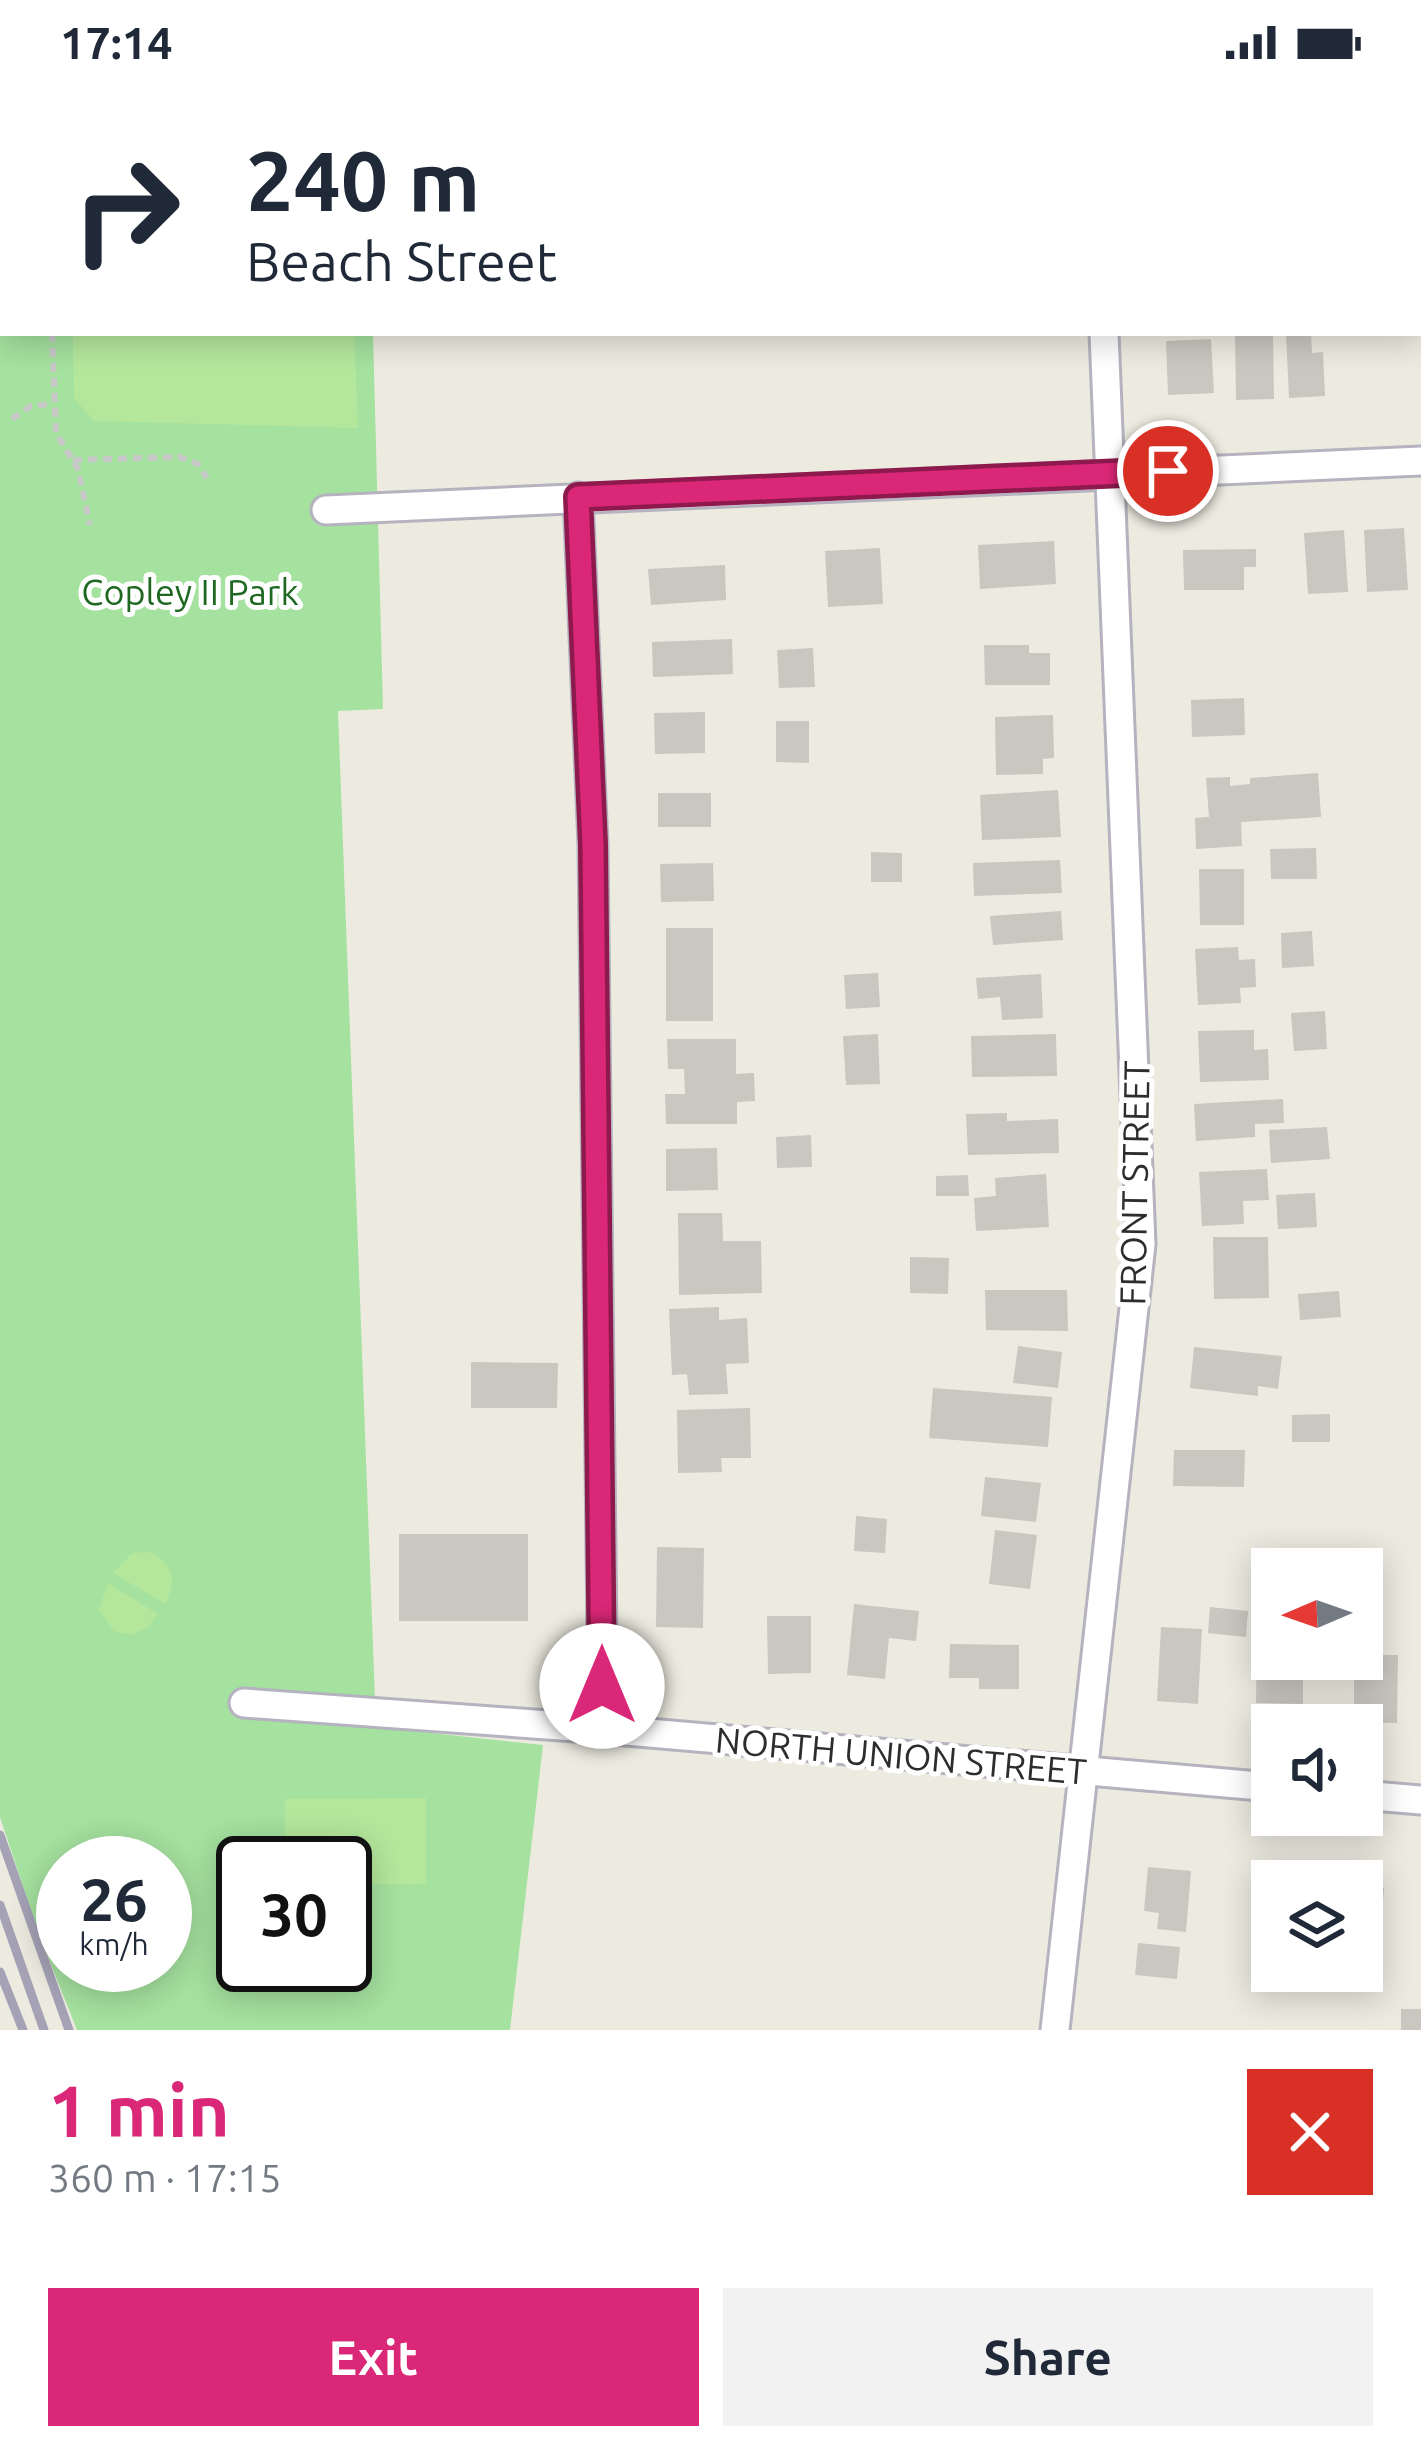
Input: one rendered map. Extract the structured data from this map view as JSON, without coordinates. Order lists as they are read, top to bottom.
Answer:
{
  "streets": {
    "street": ["FRONT STREET", "NORTH UNION STREET"]
  },
  "crossings": [
    ["FRONT STREET", "NORTH UNION STREET"]
  ],
  "parks": ["Copley II Park"],
  "north": "left",
  "page": {
    "status": "17:14",
    "turn": ["240 m", "Beach Street"],
    "speed": "26 km/h",
    "limit": "30",
    "heading": ["1 min", "360 m · 17:15"],
    "buttons": ["Exit", "Share"]
  }
}
